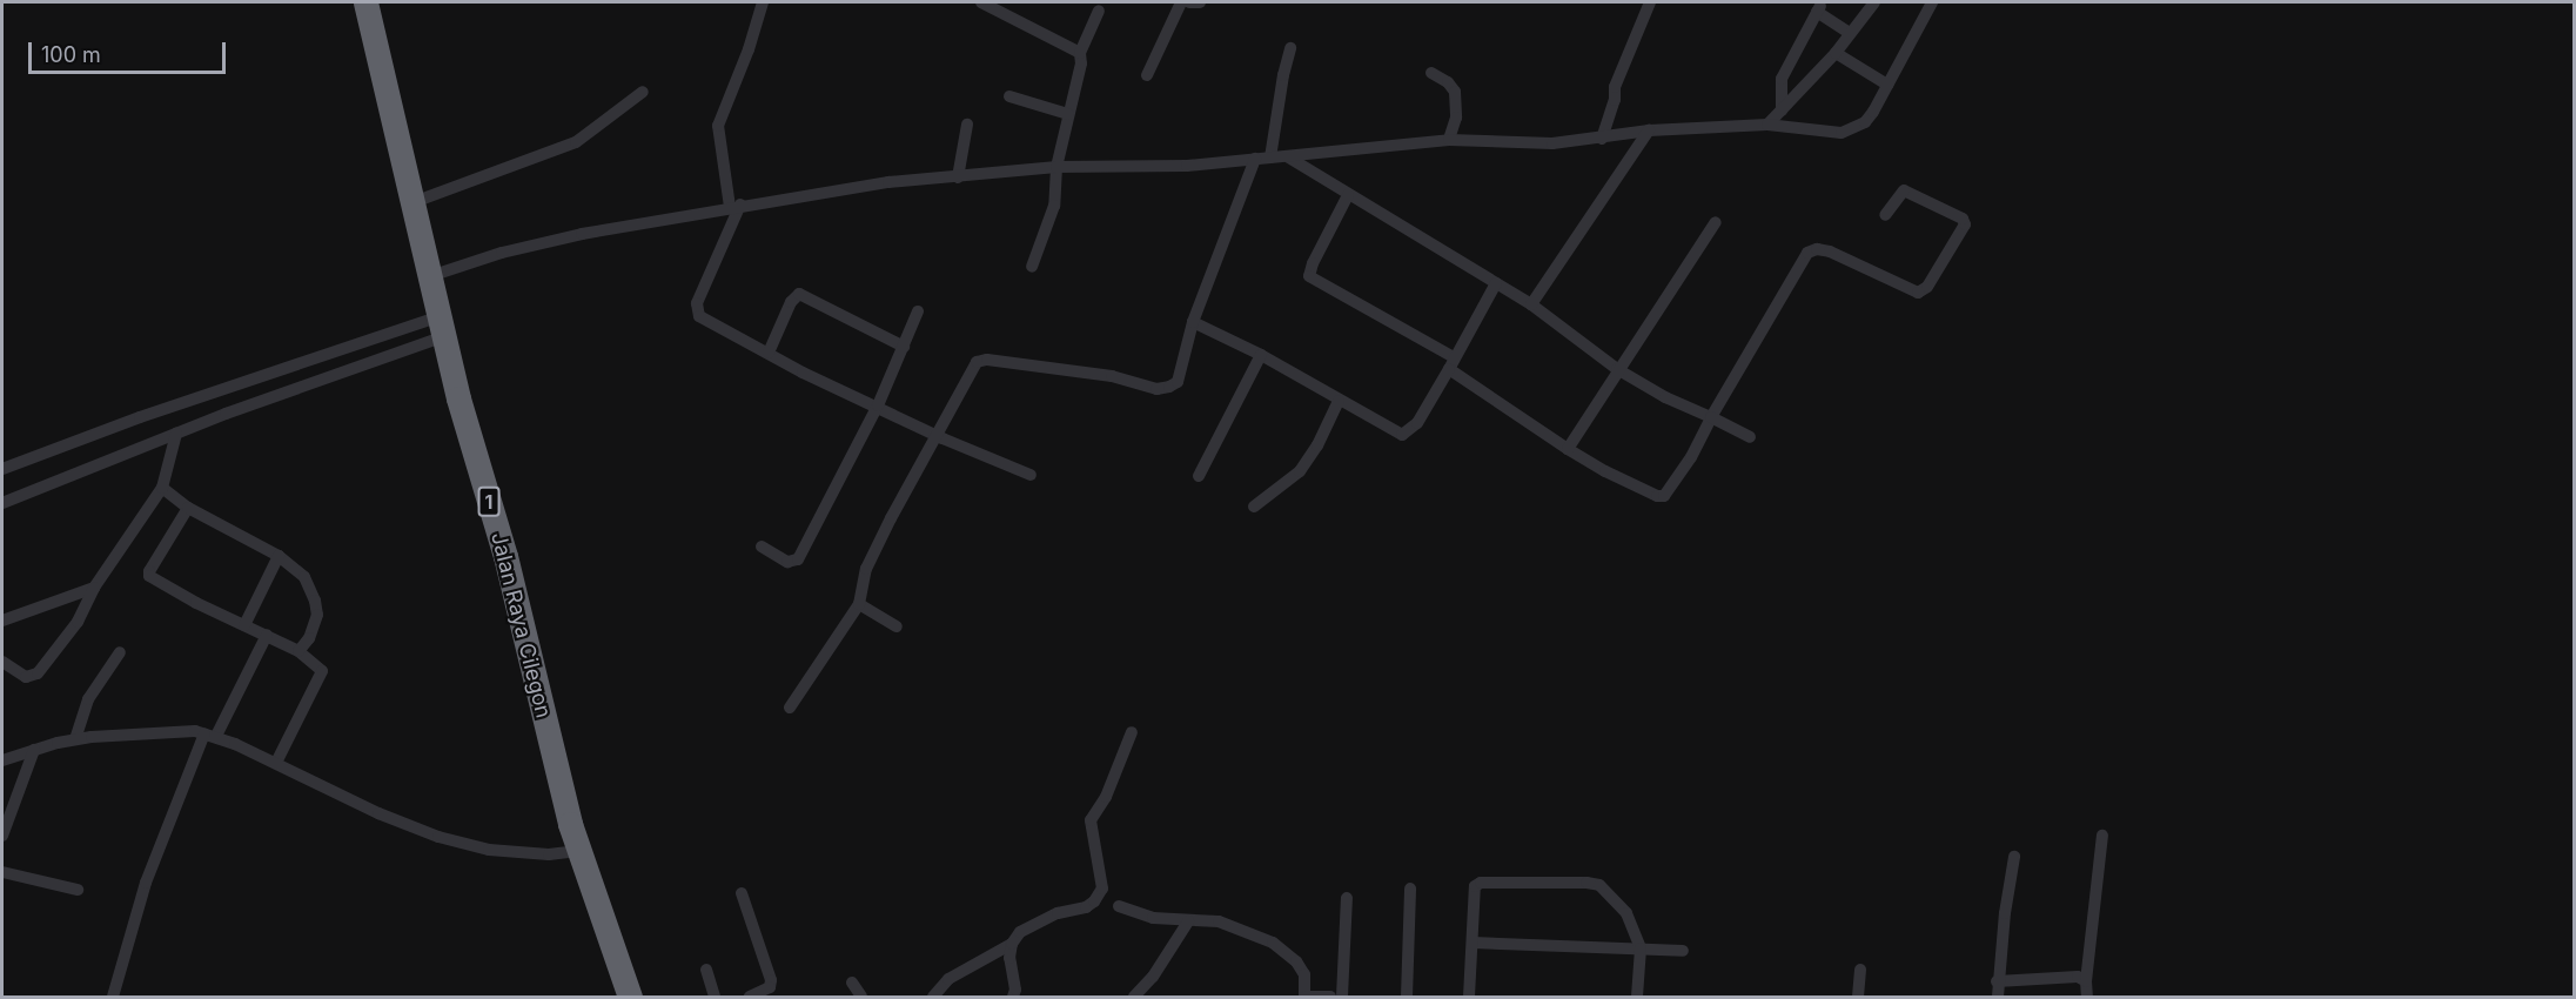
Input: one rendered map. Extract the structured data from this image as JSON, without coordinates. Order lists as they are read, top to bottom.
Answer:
{
  "streets": {
    "highway": ["1", "Jalan Raya Cilegon"]
  },
  "scale_bar": "100 m"
}
